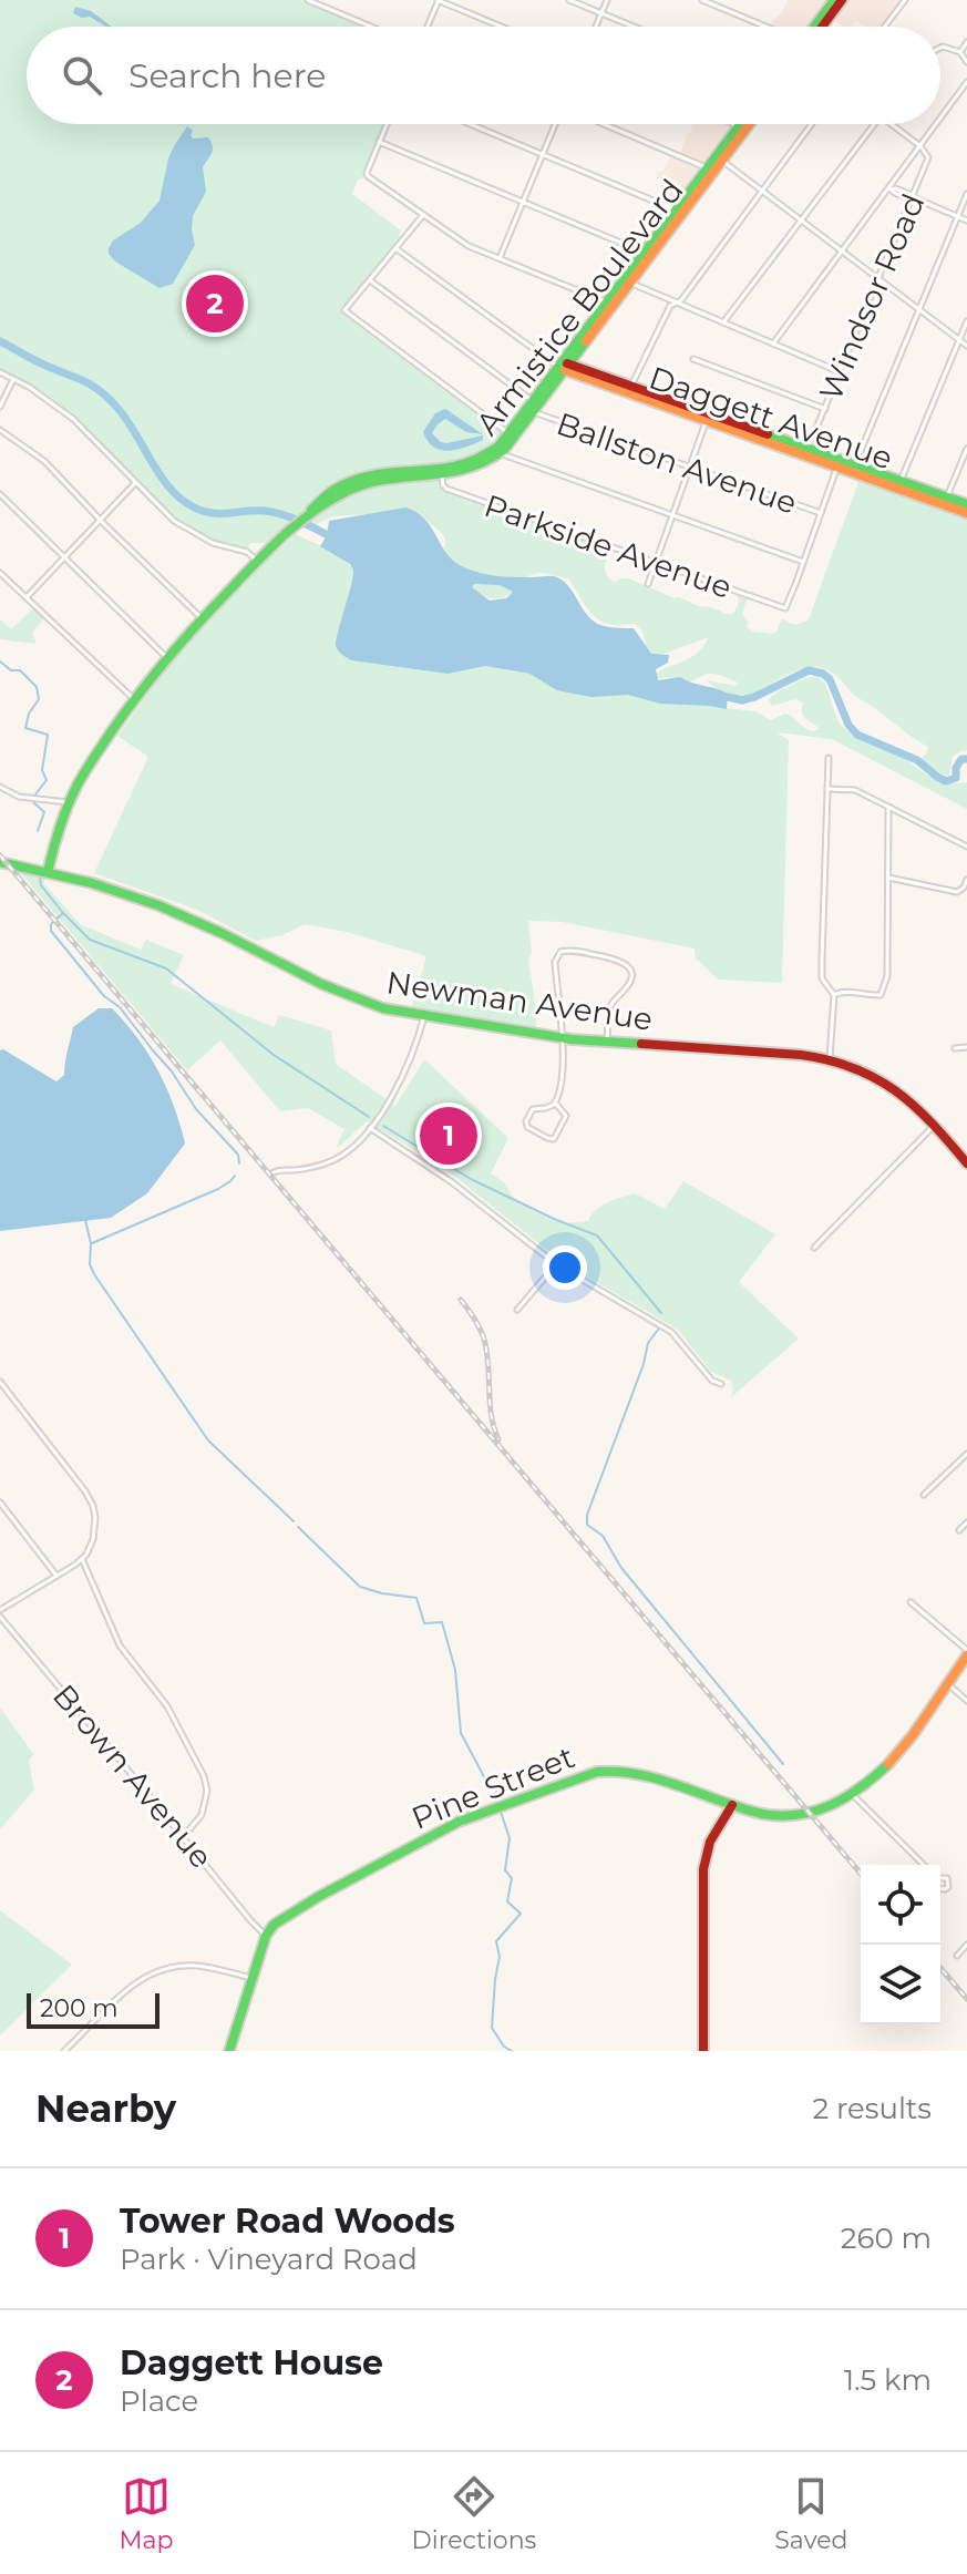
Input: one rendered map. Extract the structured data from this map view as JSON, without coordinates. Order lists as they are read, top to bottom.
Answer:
{
  "streets": {
    "main road": [
      "Armistice Boulevard",
      "Daggett Avenue",
      "Newman Avenue",
      "Pine Street"
    ],
    "street": [
      "Windsor Road",
      "Ballston Avenue",
      "Parkside Avenue",
      "Brown Avenue"
    ]
  },
  "crossings": [
    ["Windsor Road", "Daggett Avenue"],
    ["Armistice Boulevard", "Daggett Avenue"],
    ["Armistice Boulevard", "Ballston Avenue"],
    ["Armistice Boulevard", "Parkside Avenue"],
    ["Armistice Boulevard", "Newman Avenue"],
    ["Brown Avenue", "Pine Street"]
  ],
  "scale_bar": "200 m",
  "page": {
    "search": "Search here",
    "pins": ["2", "1"],
    "scale": "200 m",
    "heading": ["Nearby", "2 results"],
    "list": [
      {
        "mark": "1",
        "name": "Tower Road Woods",
        "note": "Park · Vineyard Road",
        "value": "260 m"
      },
      {
        "mark": "2",
        "name": "Daggett House",
        "note": "Place",
        "value": "1.5 km"
      }
    ],
    "nav": ["Map", "Directions", "Saved"]
  }
}
